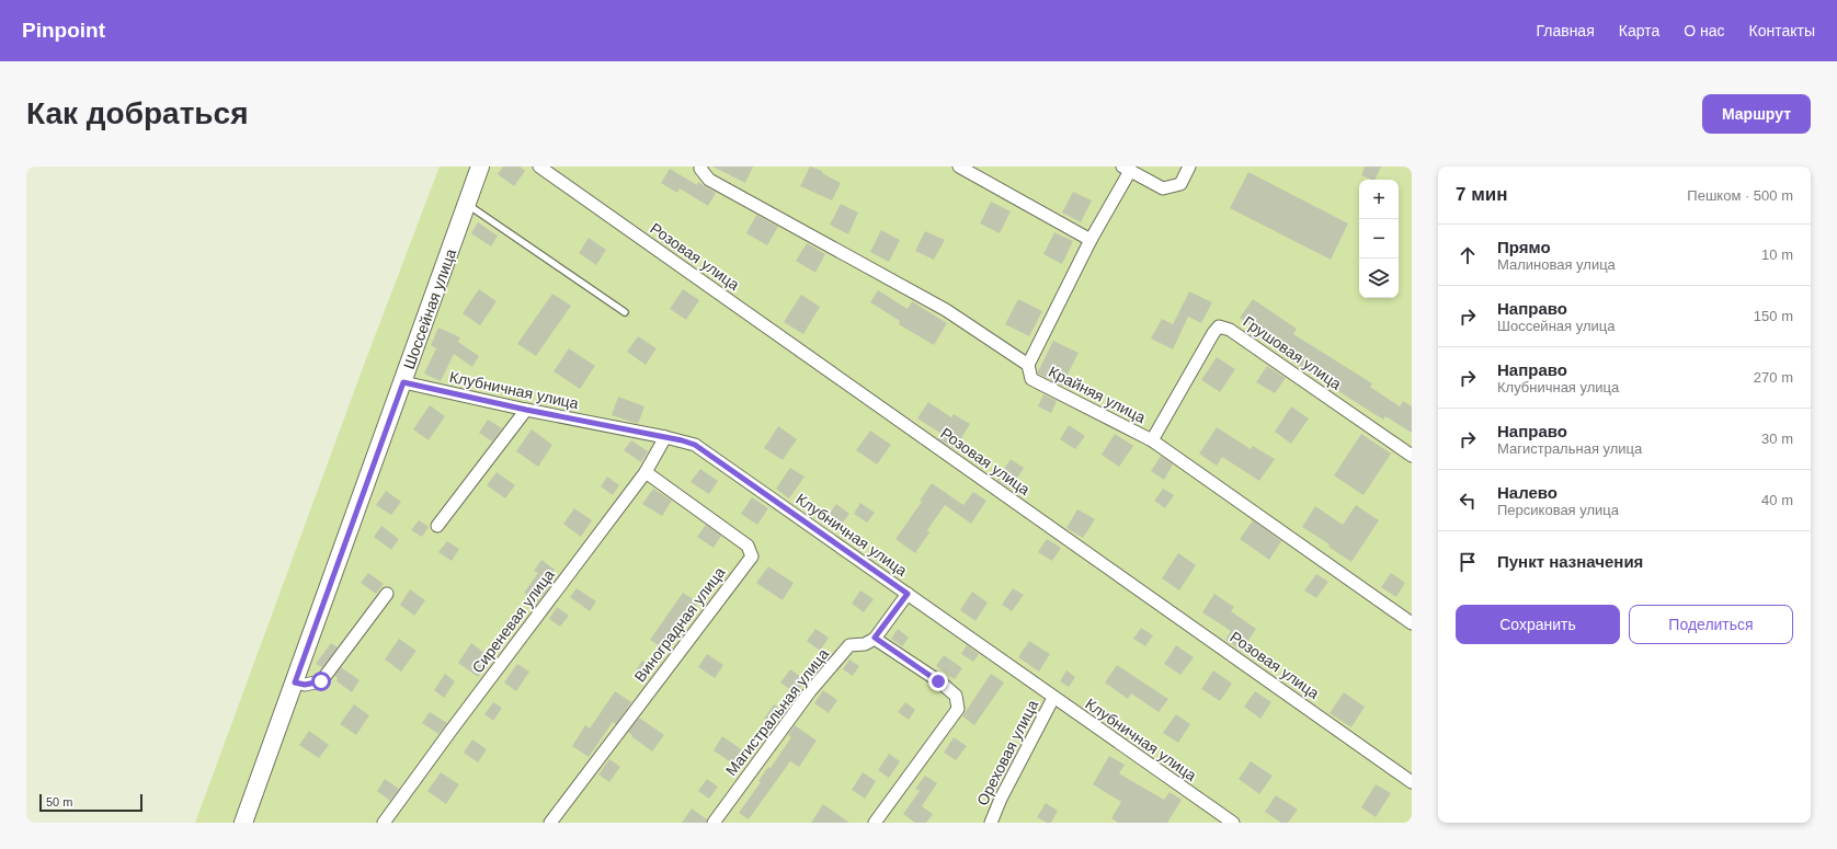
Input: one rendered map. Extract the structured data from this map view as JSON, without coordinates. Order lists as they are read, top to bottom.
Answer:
{
  "streets": {
    "street": [
      "Розовая улица",
      "Шоссейная улица",
      "Грушовая улица",
      "Клубничная улица",
      "Крайняя улица",
      "Сиреневая улица",
      "Виноградная улица",
      "Магистральная улица",
      "Ореховая улица"
    ]
  },
  "crossings": [
    ["Шоссейная улица", "Клубничная улица"],
    ["Грушовая улица", "Крайняя улица"],
    ["Клубничная улица", "Сиреневая улица"],
    ["Клубничная улица", "Ореховая улица"],
    ["Сиреневая улица", "Виноградная улица"]
  ],
  "scale_bar": "50 m",
  "page": {
    "header": "Pinpoint",
    "nav": [
      "Главная",
      "Карта",
      "О нас",
      "Контакты"
    ],
    "buttons": [
      "Маршрут",
      ["Сохранить", "Поделиться"]
    ],
    "title": "Как добраться",
    "heading": ["7 мин", "Пешком · 500 m"],
    "map_buttons": ["+", "−"],
    "list": [
      ["Прямо", "Малиновая улица", "10 m"],
      ["Направо", "Шоссейная улица", "150 m"],
      ["Направо", "Клубничная улица", "270 m"],
      ["Направо", "Магистральная улица", "30 m"],
      ["Налево", "Персиковая улица", "40 m"],
      "Пункт назначения"
    ],
    "scale": "50 m"
  }
}
